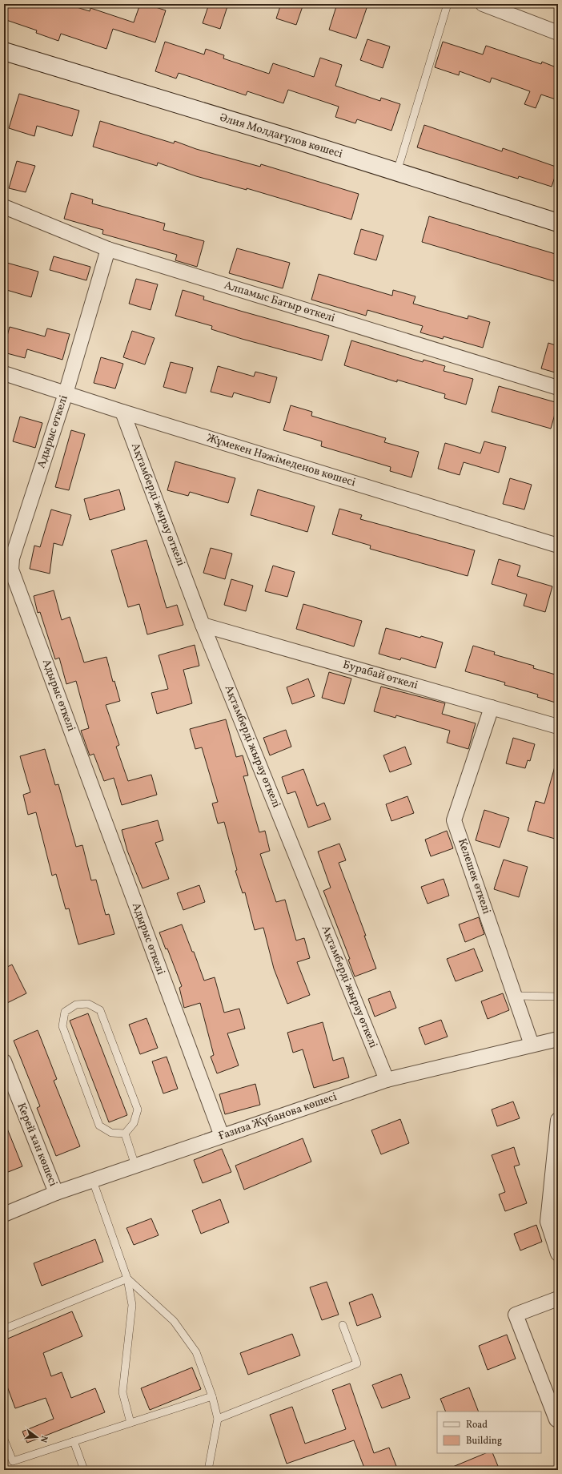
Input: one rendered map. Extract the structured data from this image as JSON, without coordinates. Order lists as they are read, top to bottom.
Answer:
{
  "streets": {
    "main road": ["Әлия Молдағұлов көшесі"],
    "street": [
      "Алпамыс Батыр өткелі",
      "Адырыс өткелі",
      "Жұмекен Нәжімеденов көшесі",
      "Ақтамберді жырау өткелі",
      "Бурабай өткелі",
      "Келешек өткелі",
      "Ғазиза Жұбанова көшесі",
      "Керей хан көшесі"
    ]
  },
  "crossings": [
    ["Алпамыс Батыр өткелі", "Адырыс өткелі"],
    ["Адырыс өткелі", "Жұмекен Нәжімеденов көшесі"],
    ["Адырыс өткелі", "Ғазиза Жұбанова көшесі"],
    ["Жұмекен Нәжімеденов көшесі", "Ақтамберді жырау өткелі"],
    ["Ақтамберді жырау өткелі", "Бурабай өткелі"],
    ["Ақтамберді жырау өткелі", "Ғазиза Жұбанова көшесі"],
    ["Бурабай өткелі", "Келешек өткелі"],
    ["Келешек өткелі", "Ғазиза Жұбанова көшесі"],
    ["Ғазиза Жұбанова көшесі", "Керей хан көшесі"]
  ],
  "legend": ["Road", "Building"],
  "north": "right"
}
